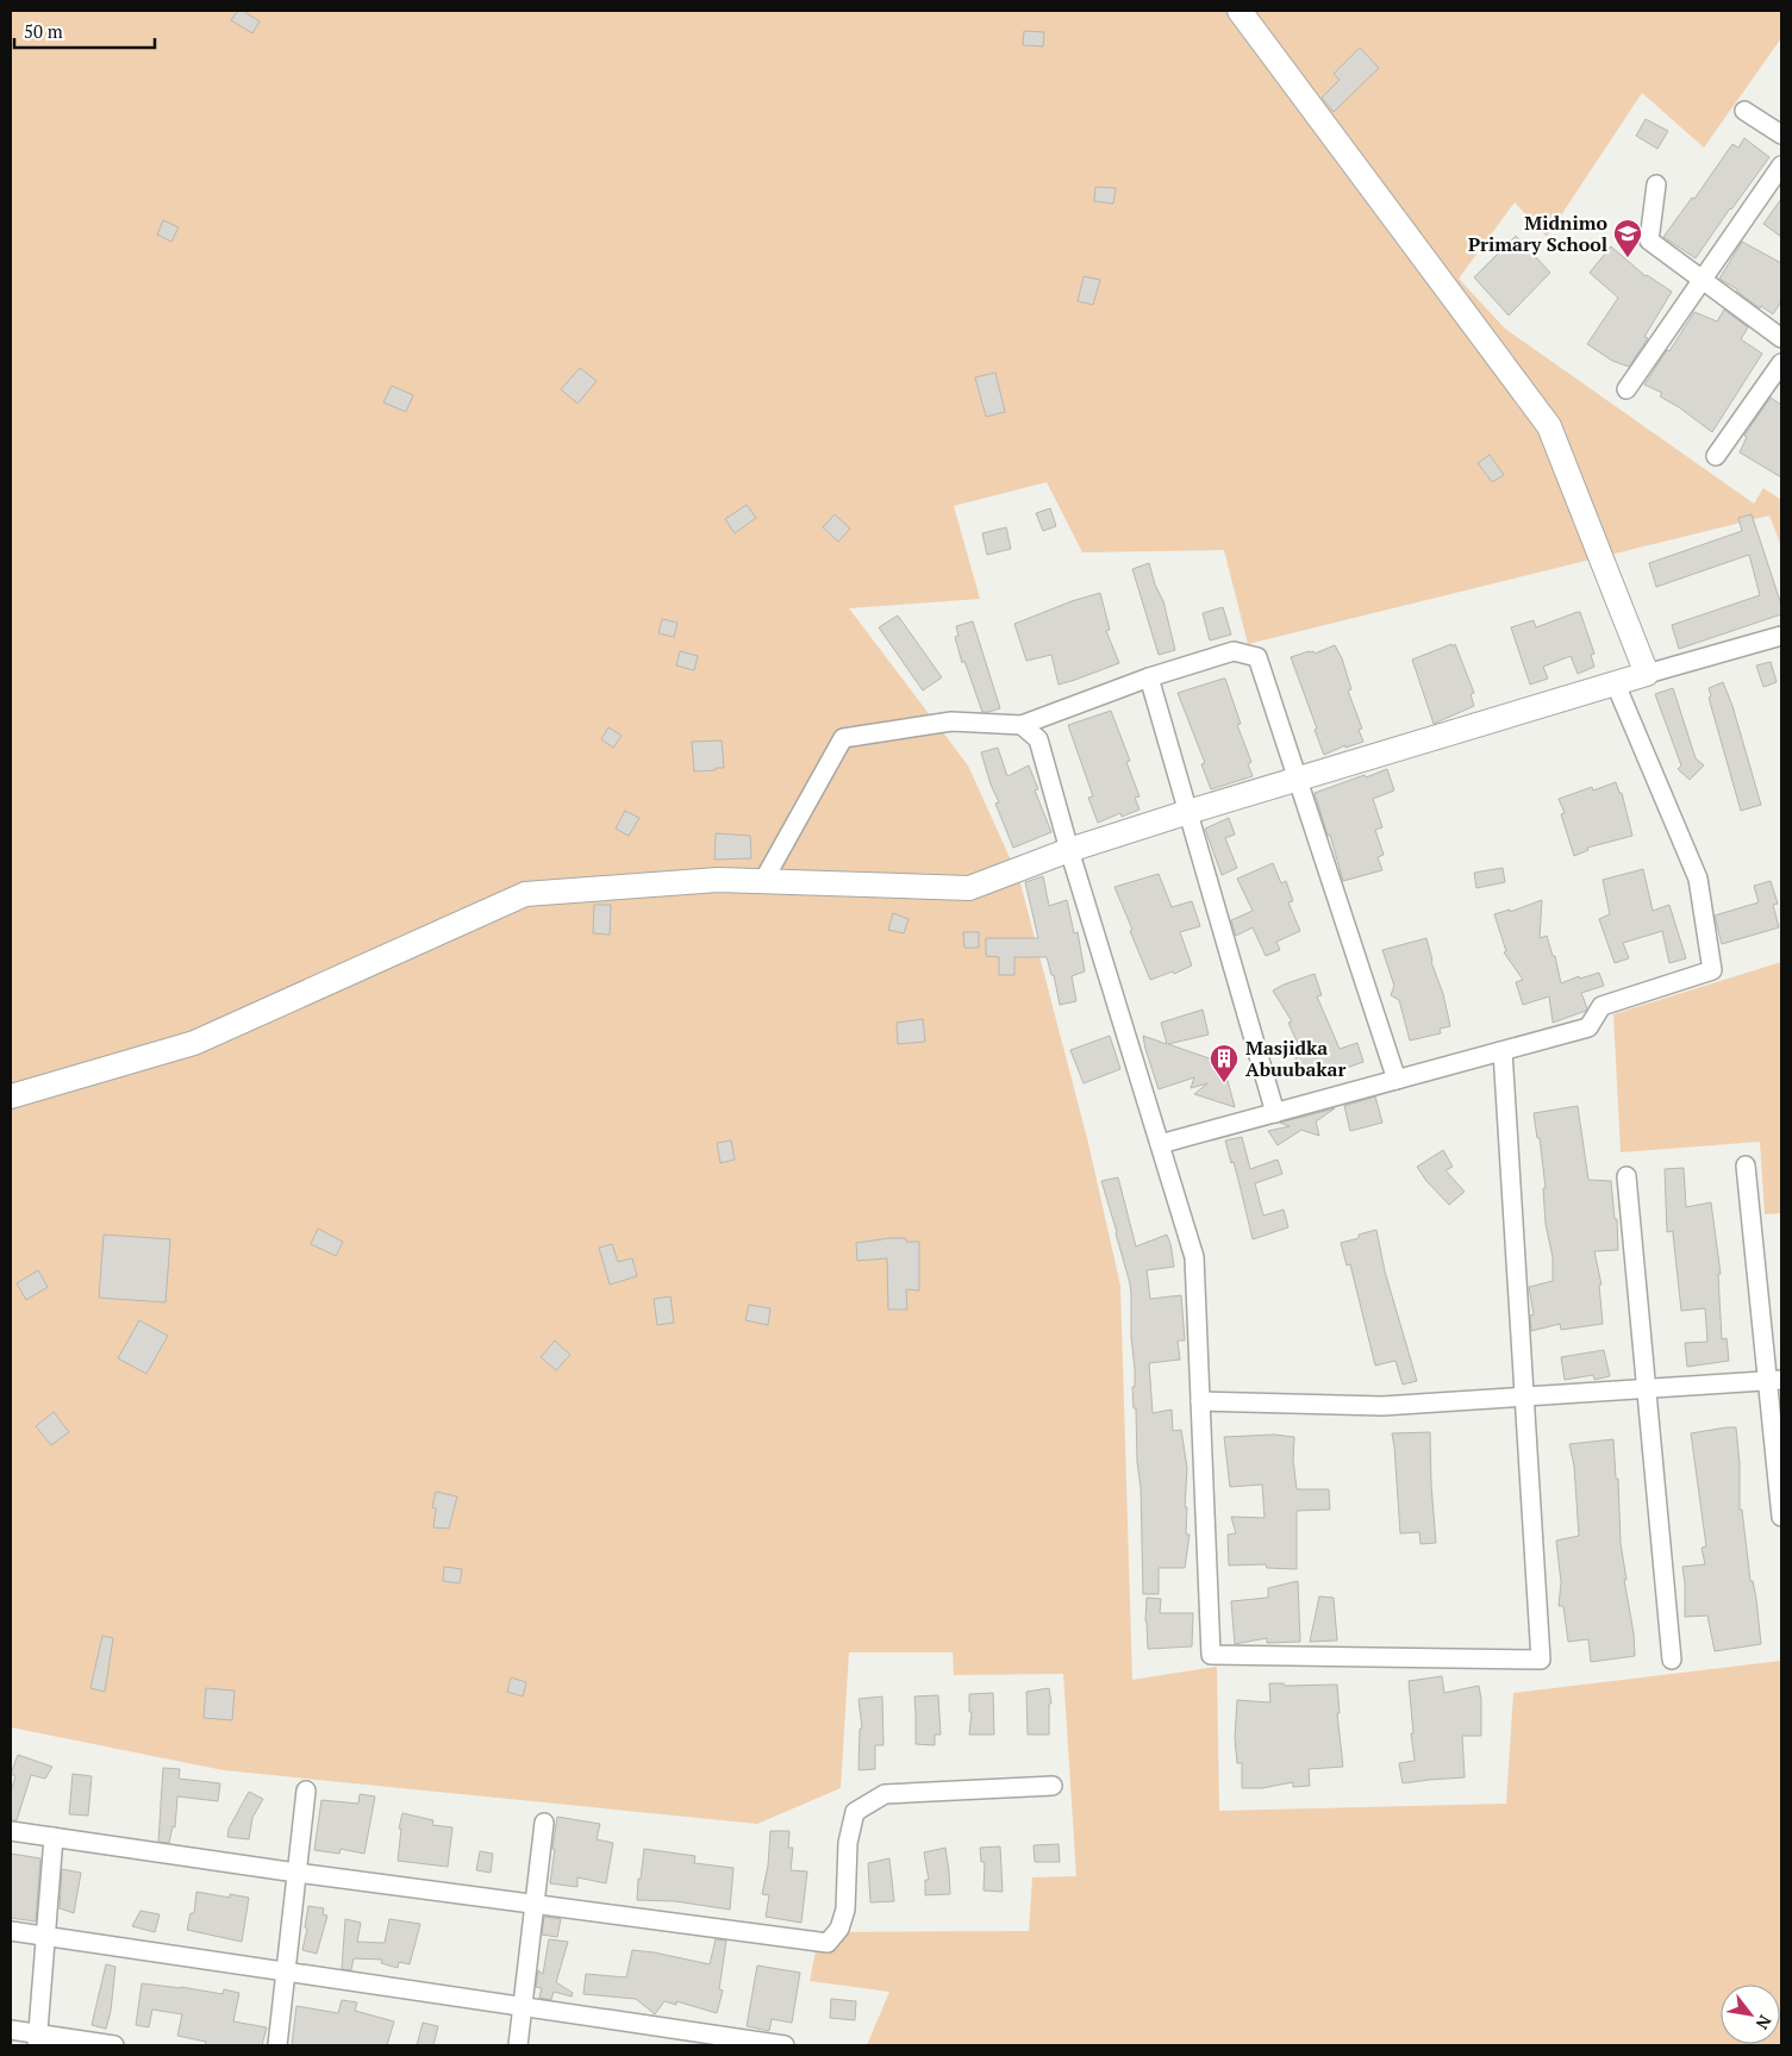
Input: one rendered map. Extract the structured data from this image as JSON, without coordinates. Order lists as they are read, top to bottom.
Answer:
{
  "places": {
    "school or university": ["Midnimo Primary School"],
    "building": ["Masjidka Abuubakar"]
  },
  "scale_bar": "50 m",
  "north": "bottom right"
}
